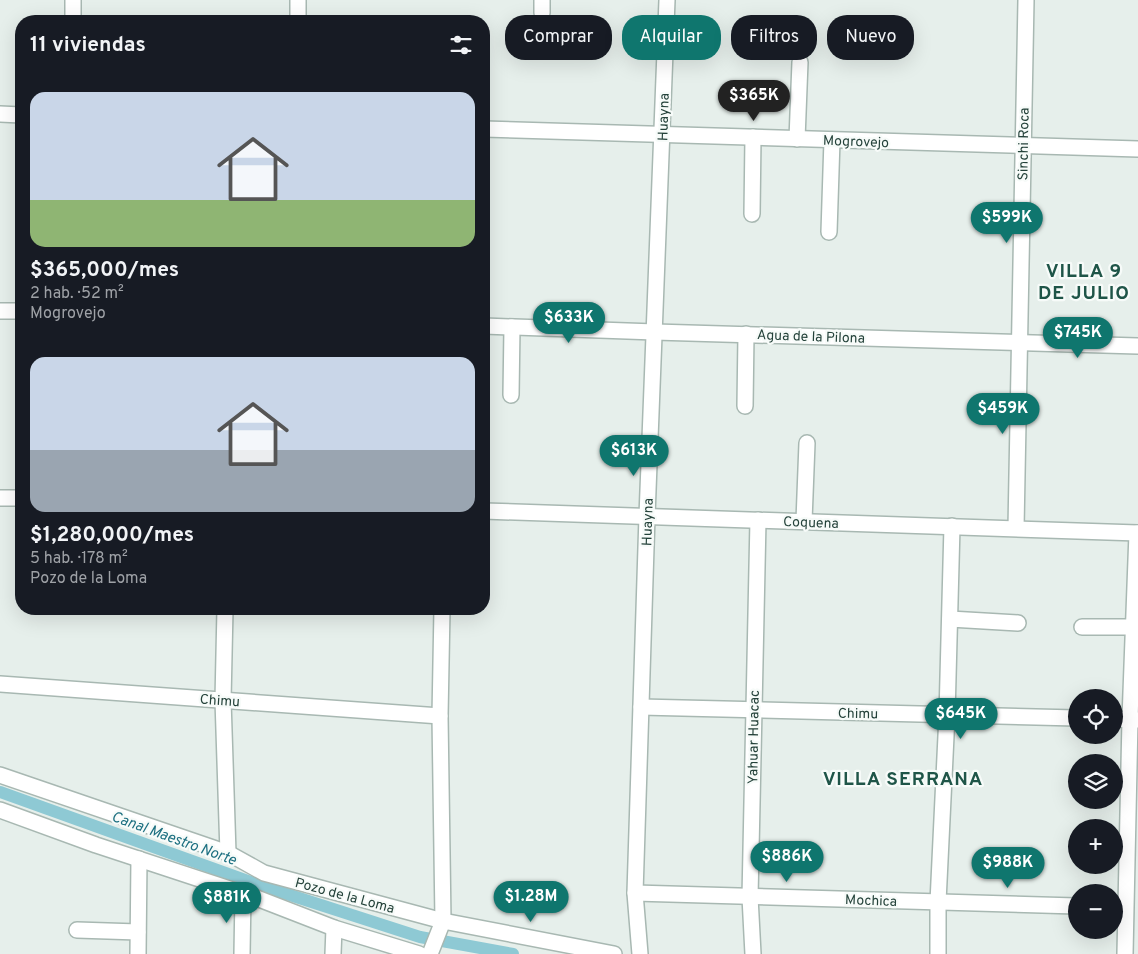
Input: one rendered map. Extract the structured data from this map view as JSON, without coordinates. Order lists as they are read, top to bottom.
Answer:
{
  "streets": {
    "street": [
      "Huayna",
      "Mogrovejo",
      "Sinchi Roca",
      "Agua de la Pilona",
      "Coquena",
      "Chimu",
      "Yahuar Huacac",
      "Pozo de la Loma",
      "Mochica"
    ]
  },
  "crossings": [
    ["Huayna", "Mogrovejo"],
    ["Huayna", "Agua de la Pilona"],
    ["Huayna", "Coquena"],
    ["Huayna", "Chimu"],
    ["Huayna", "Mochica"],
    ["Mogrovejo", "Sinchi Roca"],
    ["Sinchi Roca", "Agua de la Pilona"],
    ["Sinchi Roca", "Coquena"],
    ["Coquena", "Yahuar Huacac"],
    ["Chimu", "Yahuar Huacac"],
    ["Yahuar Huacac", "Mochica"]
  ],
  "districts": ["VILLA 9 DE JULIO", "VILLA SERRANA"],
  "water": ["Canal Maestro Norte"],
  "page": {
    "chip": [
      "Comprar",
      "Alquilar",
      "Filtros",
      "Nuevo"
    ],
    "heading": "11 viviendas",
    "list": [
      {
        "name": "$365,000/mes",
        "note": "2 hab. · 52 m² · Mogrovejo"
      },
      {
        "name": "$1,280,000/mes",
        "note": "5 hab. · 178 m² · Pozo de la Loma"
      }
    ],
    "price": [
      "$365K",
      "$599K",
      "$633K",
      "$745K",
      "$459K",
      "$613K",
      "$645K",
      "$886K",
      "$988K",
      "$1.28M",
      "$881K"
    ],
    "map_buttons": ["+", "−"]
  }
}
